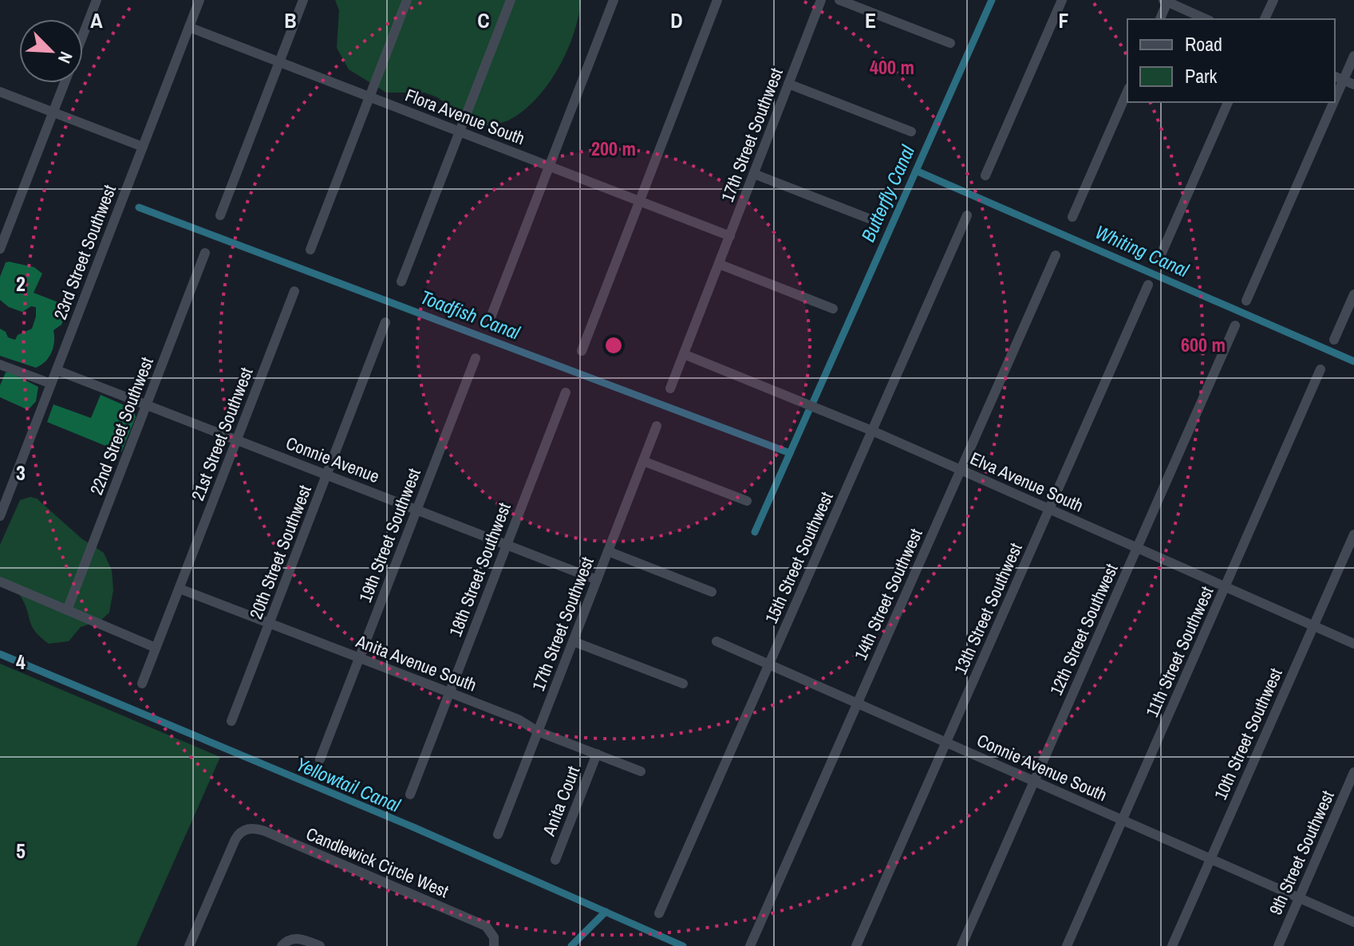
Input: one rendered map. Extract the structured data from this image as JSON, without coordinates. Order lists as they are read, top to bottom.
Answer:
{
  "streets": {
    "street": [
      "Flora Avenue South",
      "17th Street Southwest",
      "23rd Street Southwest",
      "22nd Street Southwest",
      "21st Street Southwest",
      "Connie Avenue",
      "Elva Avenue South",
      "19th Street Southwest",
      "20th Street Southwest",
      "15th Street Southwest",
      "18th Street Southwest",
      "14th Street Southwest",
      "13th Street Southwest",
      "12th Street Southwest",
      "11th Street Southwest",
      "Anita Avenue South",
      "10th Street Southwest",
      "Connie Avenue South",
      "Anita Court",
      "9th Street Southwest",
      "Candlewick Circle West"
    ]
  },
  "crossings": [
    ["Flora Avenue South", "17th Street Southwest"],
    ["Flora Avenue South", "23rd Street Southwest"],
    ["17th Street Southwest", "Connie Avenue"],
    ["17th Street Southwest", "Elva Avenue South"],
    ["17th Street Southwest", "Anita Avenue South"],
    ["23rd Street Southwest", "Connie Avenue"],
    ["22nd Street Southwest", "Connie Avenue"],
    ["21st Street Southwest", "Connie Avenue"],
    ["21st Street Southwest", "Anita Avenue South"],
    ["Connie Avenue", "19th Street Southwest"],
    ["Connie Avenue", "20th Street Southwest"],
    ["Connie Avenue", "18th Street Southwest"],
    ["Elva Avenue South", "15th Street Southwest"],
    ["Elva Avenue South", "14th Street Southwest"],
    ["Elva Avenue South", "13th Street Southwest"],
    ["Elva Avenue South", "12th Street Southwest"],
    ["Elva Avenue South", "11th Street Southwest"],
    ["Elva Avenue South", "10th Street Southwest"],
    ["19th Street Southwest", "Anita Avenue South"],
    ["20th Street Southwest", "Anita Avenue South"],
    ["15th Street Southwest", "Connie Avenue South"],
    ["18th Street Southwest", "Anita Avenue South"],
    ["14th Street Southwest", "Connie Avenue South"],
    ["13th Street Southwest", "Connie Avenue South"],
    ["12th Street Southwest", "Connie Avenue South"],
    ["11th Street Southwest", "Connie Avenue South"],
    ["Anita Avenue South", "Anita Court"],
    ["10th Street Southwest", "Connie Avenue South"],
    ["Connie Avenue South", "9th Street Southwest"]
  ],
  "water": [
    "Butterfly Canal",
    "Whiting Canal",
    "Toadfish Canal",
    "Yellowtail Canal"
  ],
  "legend": ["Road", "Park"],
  "north": "bottom right",
  "grid": {
    "columns": [
      "A",
      "B",
      "C",
      "D",
      "E",
      "F"
    ],
    "rows": [
      "2",
      "3",
      "4",
      "5"
    ]
  },
  "rings": ["400 m", "200 m", "600 m"]
}
